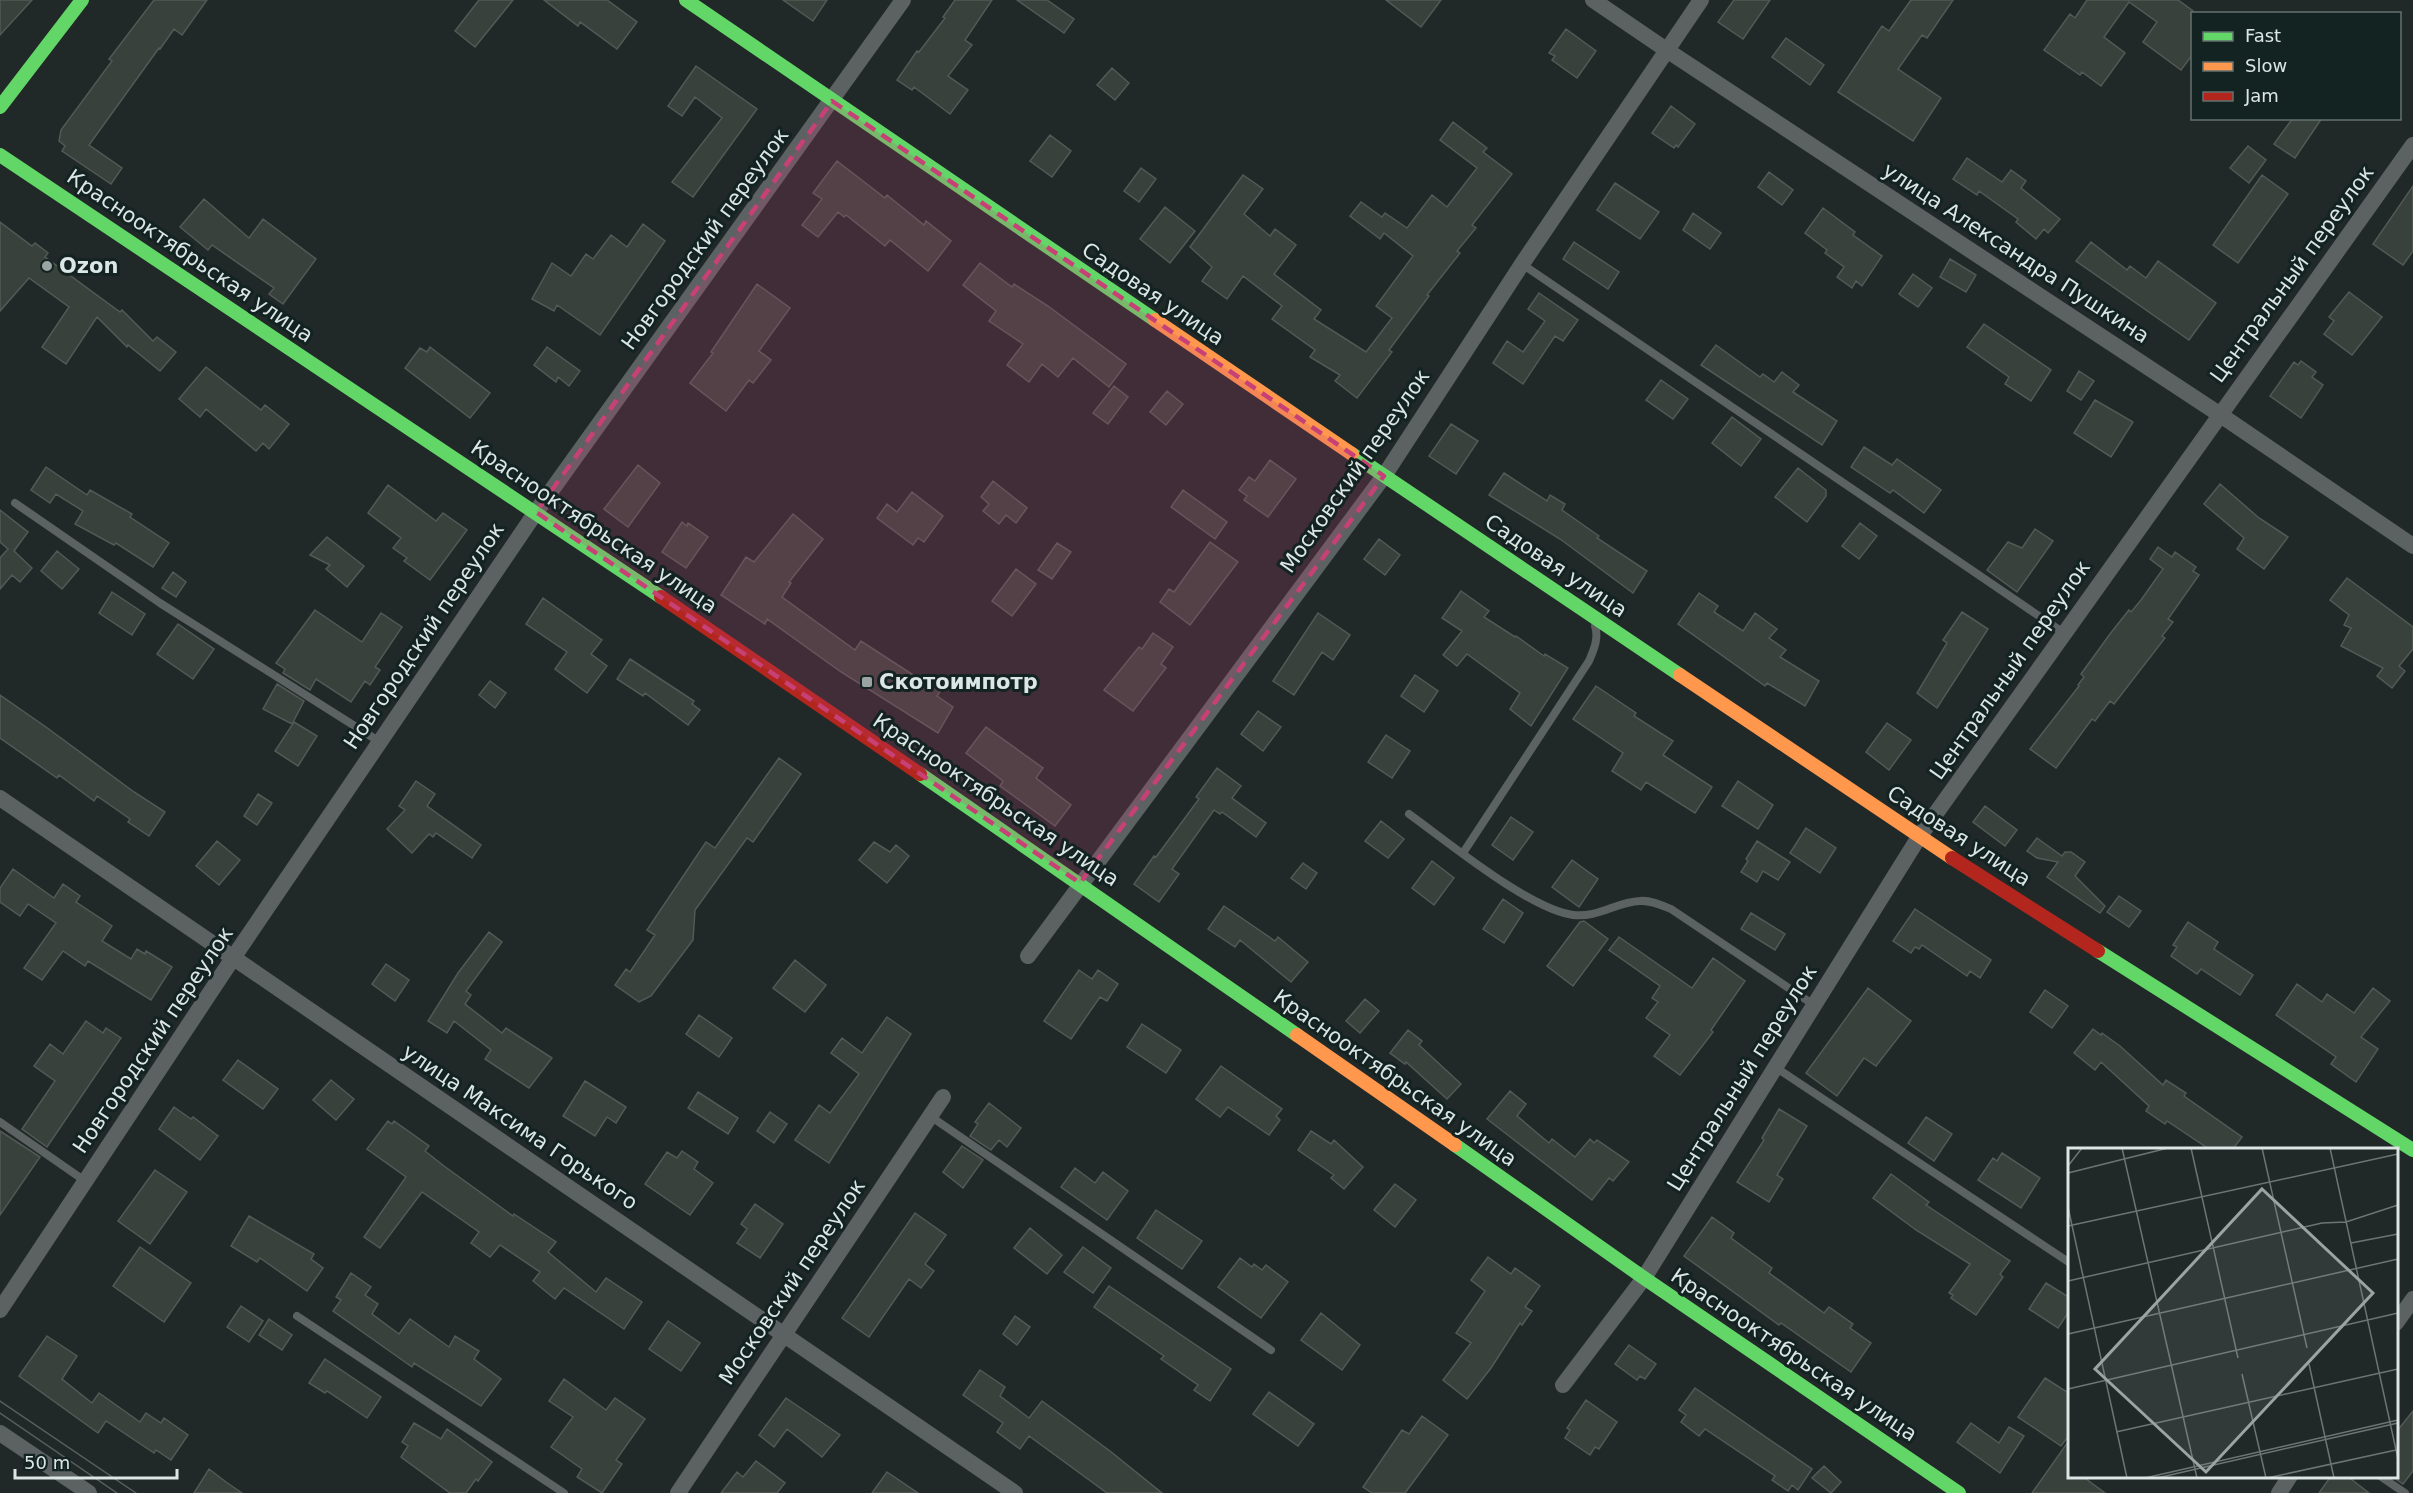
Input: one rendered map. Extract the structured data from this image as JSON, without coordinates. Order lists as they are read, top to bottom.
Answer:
{
  "streets": {
    "main road": ["Краснооктябрьская улица", "Садовая улица"],
    "street": [
      "Новгородский переулок",
      "улица Александра Пушкина",
      "Центральный переулок",
      "Московский переулок",
      "улица Максима Горького"
    ]
  },
  "crossings": [
    ["Новгородский переулок", "Краснооктябрьская улица"],
    ["Новгородский переулок", "Садовая улица"],
    ["Новгородский переулок", "улица Максима Горького"],
    ["улица Александра Пушкина", "Центральный переулок"],
    ["улица Александра Пушкина", "Московский переулок"],
    ["Краснооктябрьская улица", "Центральный переулок"],
    ["Краснооктябрьская улица", "Московский переулок"],
    ["Центральный переулок", "Садовая улица"],
    ["Садовая улица", "Московский переулок"],
    ["Московский переулок", "улица Максима Горького"]
  ],
  "places": {
    "other": ["Ozon"],
    "transit": ["Скотоимпотр"]
  },
  "legend": ["Fast", "Slow", "Jam"],
  "scale_bar": "50 m"
}
